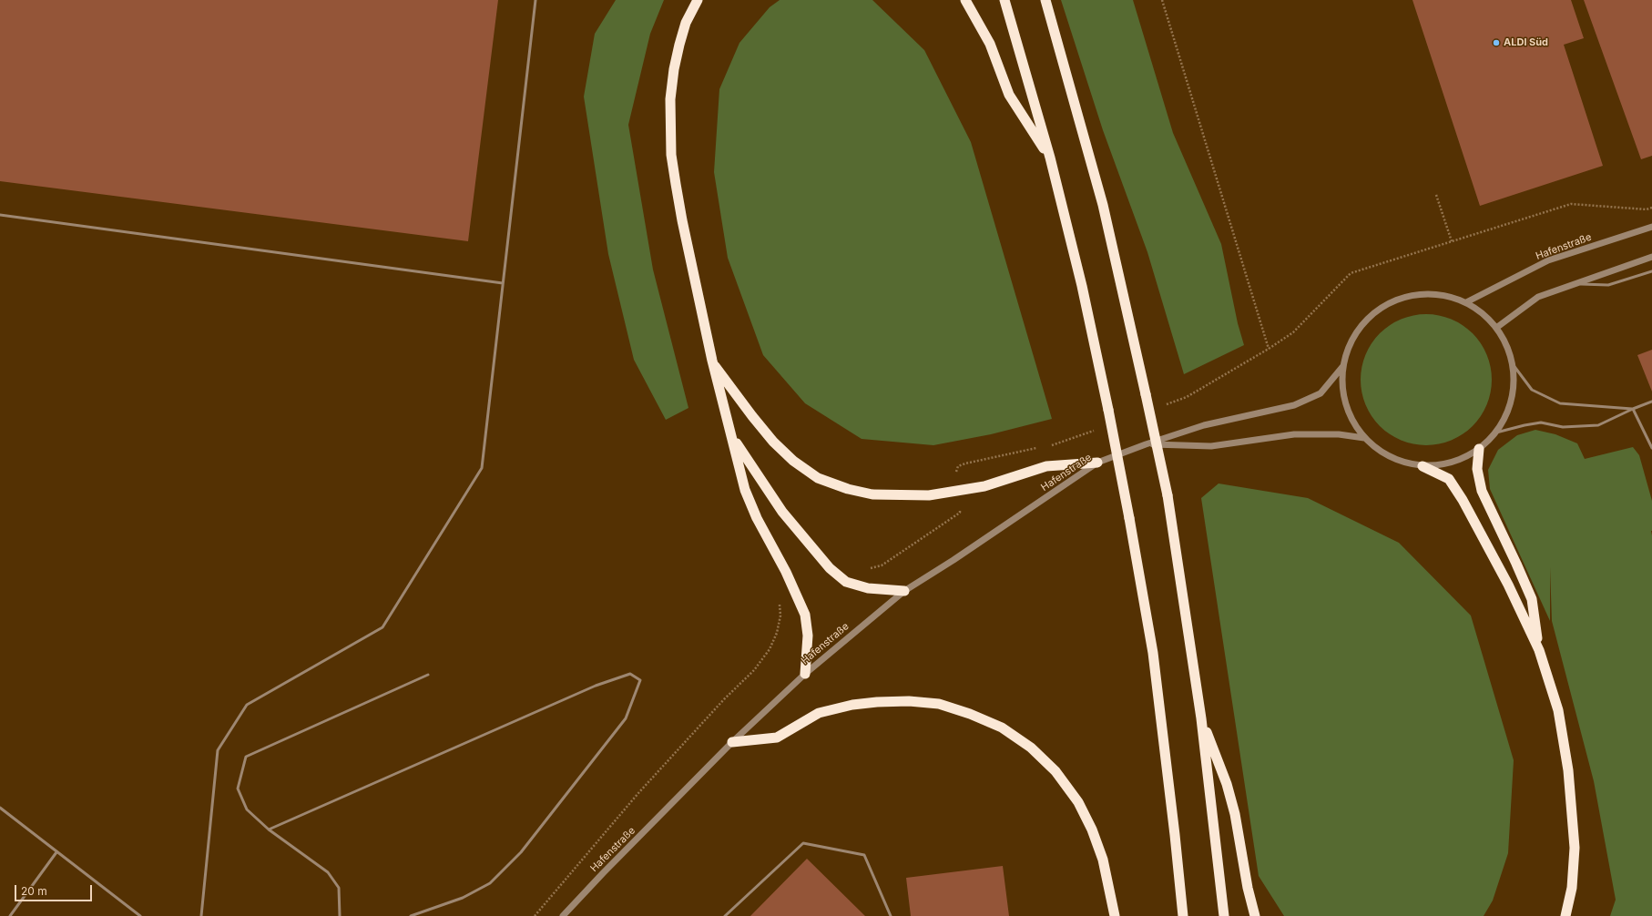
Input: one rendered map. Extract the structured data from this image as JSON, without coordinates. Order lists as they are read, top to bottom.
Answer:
{
  "streets": {
    "street": ["Hafenstraße"]
  },
  "places": ["ALDI Süd"],
  "scale_bar": "20 m"
}
